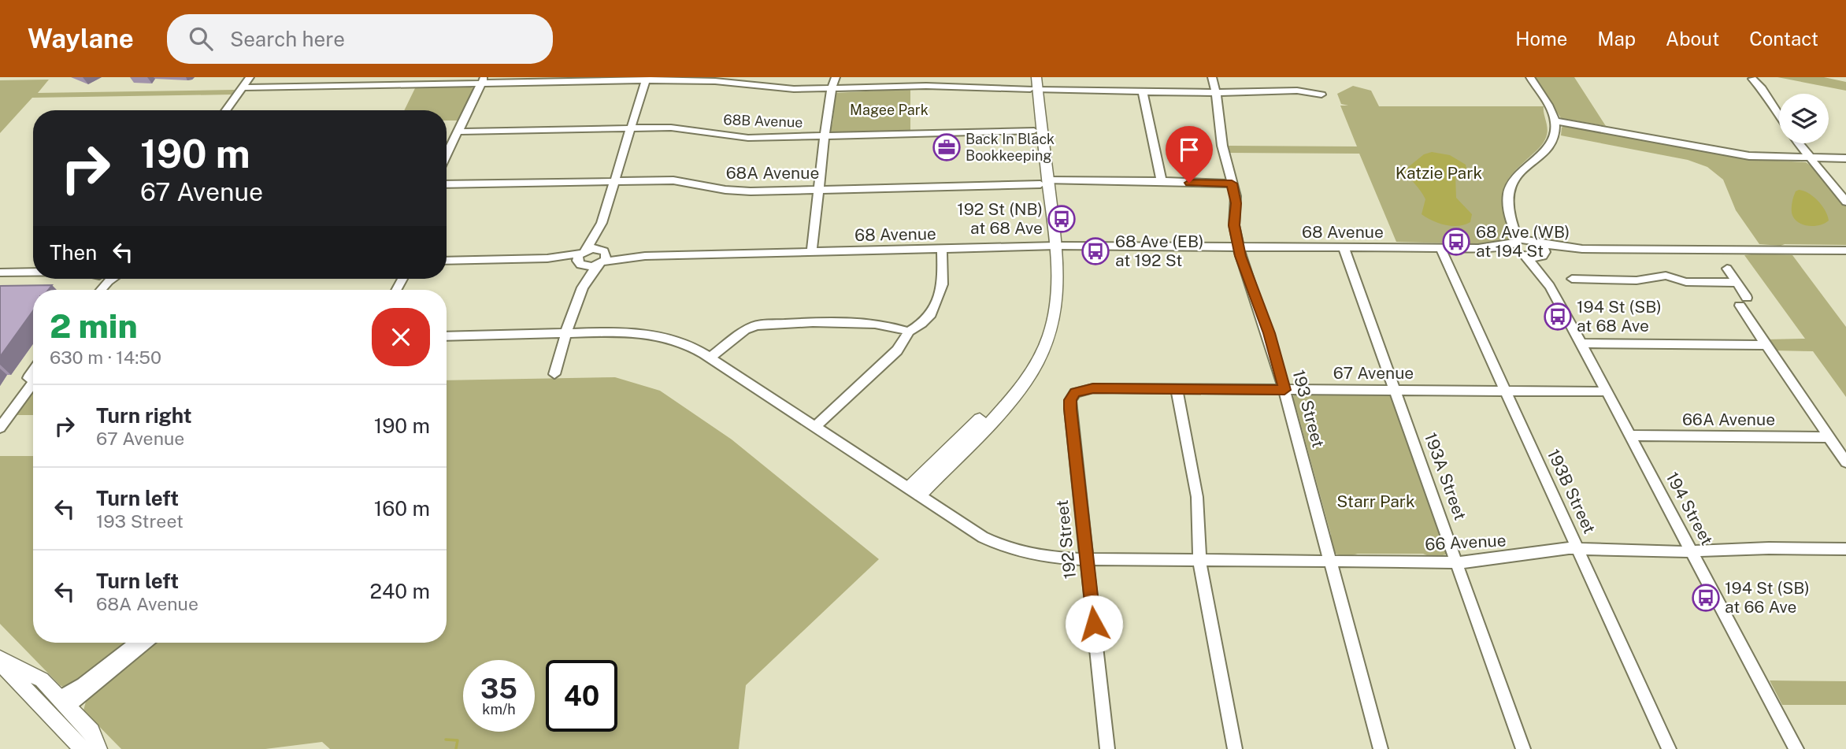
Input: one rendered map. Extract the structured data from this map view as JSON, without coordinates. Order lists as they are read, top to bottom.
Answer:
{
  "streets": {
    "street": [
      "68B Avenue",
      "68A Avenue",
      "68 Avenue",
      "67 Avenue",
      "193 Street",
      "66A Avenue",
      "193A Street",
      "193B Street",
      "194 Street",
      "192 Street",
      "66 Avenue"
    ]
  },
  "crossings": [
    ["68A Avenue", "193 Street"],
    ["68 Avenue", "193 Street"],
    ["68 Avenue", "193A Street"],
    ["68 Avenue", "193B Street"],
    ["68 Avenue", "194 Street"],
    ["67 Avenue", "193 Street"],
    ["67 Avenue", "193A Street"],
    ["67 Avenue", "193B Street"],
    ["67 Avenue", "194 Street"],
    ["67 Avenue", "192 Street"],
    ["193 Street", "66 Avenue"],
    ["66A Avenue", "194 Street"],
    ["193A Street", "66 Avenue"],
    ["193B Street", "66 Avenue"],
    ["194 Street", "66 Avenue"],
    ["192 Street", "66 Avenue"]
  ],
  "parks": ["Magee Park", "Katzie Park", "Starr Park"],
  "places": {
    "office": ["Back In Black Bookkeeping"],
    "bus stop": [
      "192 St (NB) at 68 Ave",
      "68 Ave (WB) at 194 St",
      "68 Ave (EB) at 192 St",
      "194 St (SB) at 68 Ave",
      "194 St (SB) at 66 Ave"
    ]
  },
  "page": {
    "header": "Waylane",
    "search": "Search here",
    "nav": [
      "Home",
      "Map",
      "About",
      "Contact"
    ],
    "turn": ["190 m", "67 Avenue"],
    "then": "Then",
    "heading": ["2 min", "630 m · 14:50"],
    "list": [
      {
        "name": "Turn right",
        "note": "67 Avenue",
        "value": "190 m"
      },
      {
        "name": "Turn left",
        "note": "193 Street",
        "value": "160 m"
      },
      {
        "name": "Turn left",
        "note": "68A Avenue",
        "value": "240 m"
      }
    ],
    "speed": "35 km/h",
    "limit": "40"
  }
}
